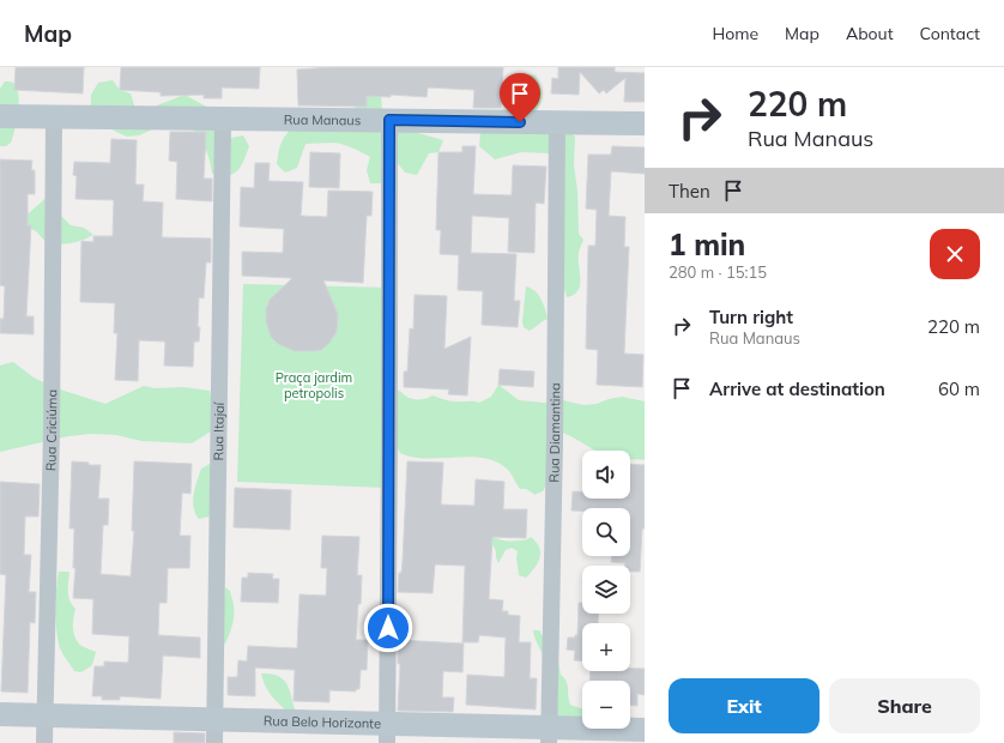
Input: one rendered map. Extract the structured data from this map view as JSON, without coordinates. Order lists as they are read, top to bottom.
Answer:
{
  "streets": {
    "street": [
      "Rua Manaus",
      "Rua Criciúma",
      "Rua Itajaí",
      "Rua Diamantina",
      "Rua Belo Horizonte"
    ]
  },
  "crossings": [
    ["Rua Manaus", "Rua Criciúma"],
    ["Rua Manaus", "Rua Itajaí"],
    ["Rua Manaus", "Rua Diamantina"],
    ["Rua Criciúma", "Rua Belo Horizonte"],
    ["Rua Itajaí", "Rua Belo Horizonte"],
    ["Rua Diamantina", "Rua Belo Horizonte"]
  ],
  "parks": ["Praça jardim petropolis"],
  "page": {
    "header": "Map",
    "nav": [
      "Home",
      "Map",
      "About",
      "Contact"
    ],
    "turn": ["220 m", "Rua Manaus"],
    "then": "Then",
    "heading": ["1 min", "280 m · 15:15"],
    "list": [
      {
        "name": "Turn right",
        "note": "Rua Manaus",
        "value": "220 m"
      },
      {
        "name": "Arrive at destination",
        "value": "60 m"
      }
    ],
    "map_buttons": ["+", "−"],
    "buttons": ["Exit", "Share"]
  }
}
